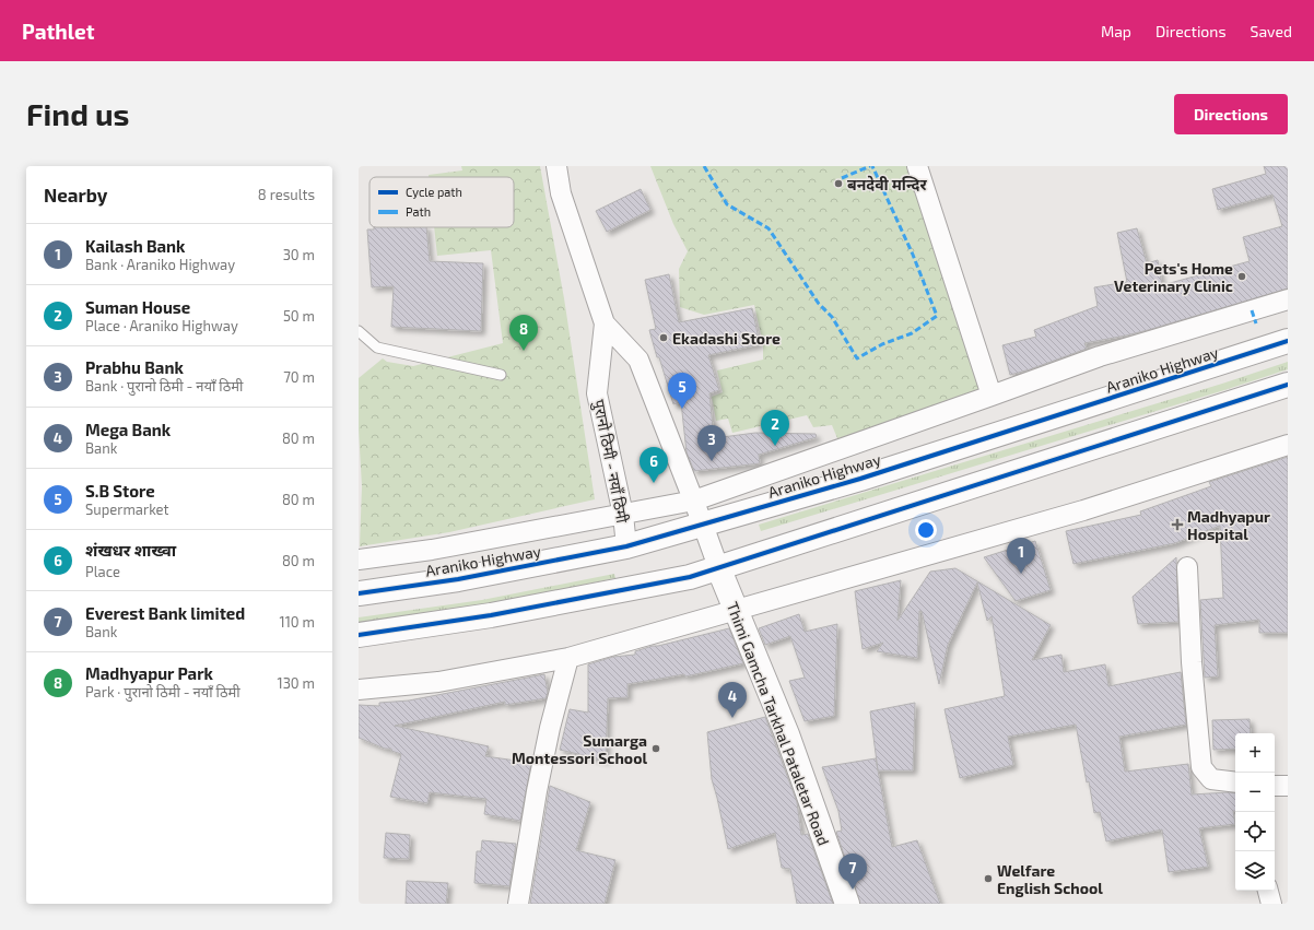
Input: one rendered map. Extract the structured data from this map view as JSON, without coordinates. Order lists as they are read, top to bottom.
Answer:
{
  "streets": {
    "main road": ["Araniko Highway", "Thimi Gamcha Tarkhal Pataletar Road"],
    "street": ["पुरानो ठिमी - नयाँ ठिमी"]
  },
  "crossings": [
    ["Araniko Highway", "पुरानो ठिमी - नयाँ ठिमी"],
    ["पुरानो ठिमी - नयाँ ठिमी", "Thimi Gamcha Tarkhal Pataletar Road"]
  ],
  "places": {
    "other": [
      "बनदेवी मन्दिर",
      "Pets's Home Veterinary Clinic",
      "Ekadashi Store",
      "Sumarga Montessori School",
      "Welfare English School"
    ],
    "health": ["Madhyapur Hospital"]
  },
  "legend": ["Cycle path", "Path"],
  "page": {
    "header": "Pathlet",
    "nav": ["Map", "Directions", "Saved"],
    "buttons": "Directions",
    "title": "Find us",
    "heading": ["Nearby", "8 results"],
    "list": [
      {
        "mark": "1",
        "name": "Kailash Bank",
        "note": "Bank · Araniko Highway",
        "value": "30 m"
      },
      {
        "mark": "2",
        "name": "Suman House",
        "note": "Place · Araniko Highway",
        "value": "50 m"
      },
      {
        "mark": "3",
        "name": "Prabhu Bank",
        "note": "Bank · पुरानो ठिमी - नयाँ ठिमी",
        "value": "70 m"
      },
      {
        "mark": "4",
        "name": "Mega Bank",
        "note": "Bank",
        "value": "80 m"
      },
      {
        "mark": "5",
        "name": "S.B Store",
        "note": "Supermarket",
        "value": "80 m"
      },
      {
        "mark": "6",
        "name": "शंखधर शाख्वा",
        "note": "Place",
        "value": "80 m"
      },
      {
        "mark": "7",
        "name": "Everest Bank limited",
        "note": "Bank",
        "value": "110 m"
      },
      {
        "mark": "8",
        "name": "Madhyapur Park",
        "note": "Park · पुरानो ठिमी - नयाँ ठिमी",
        "value": "130 m"
      }
    ],
    "pins": [
      "8",
      "5",
      "2",
      "3",
      "6",
      "1",
      "4",
      "7"
    ],
    "map_buttons": ["+", "−"]
  }
}
